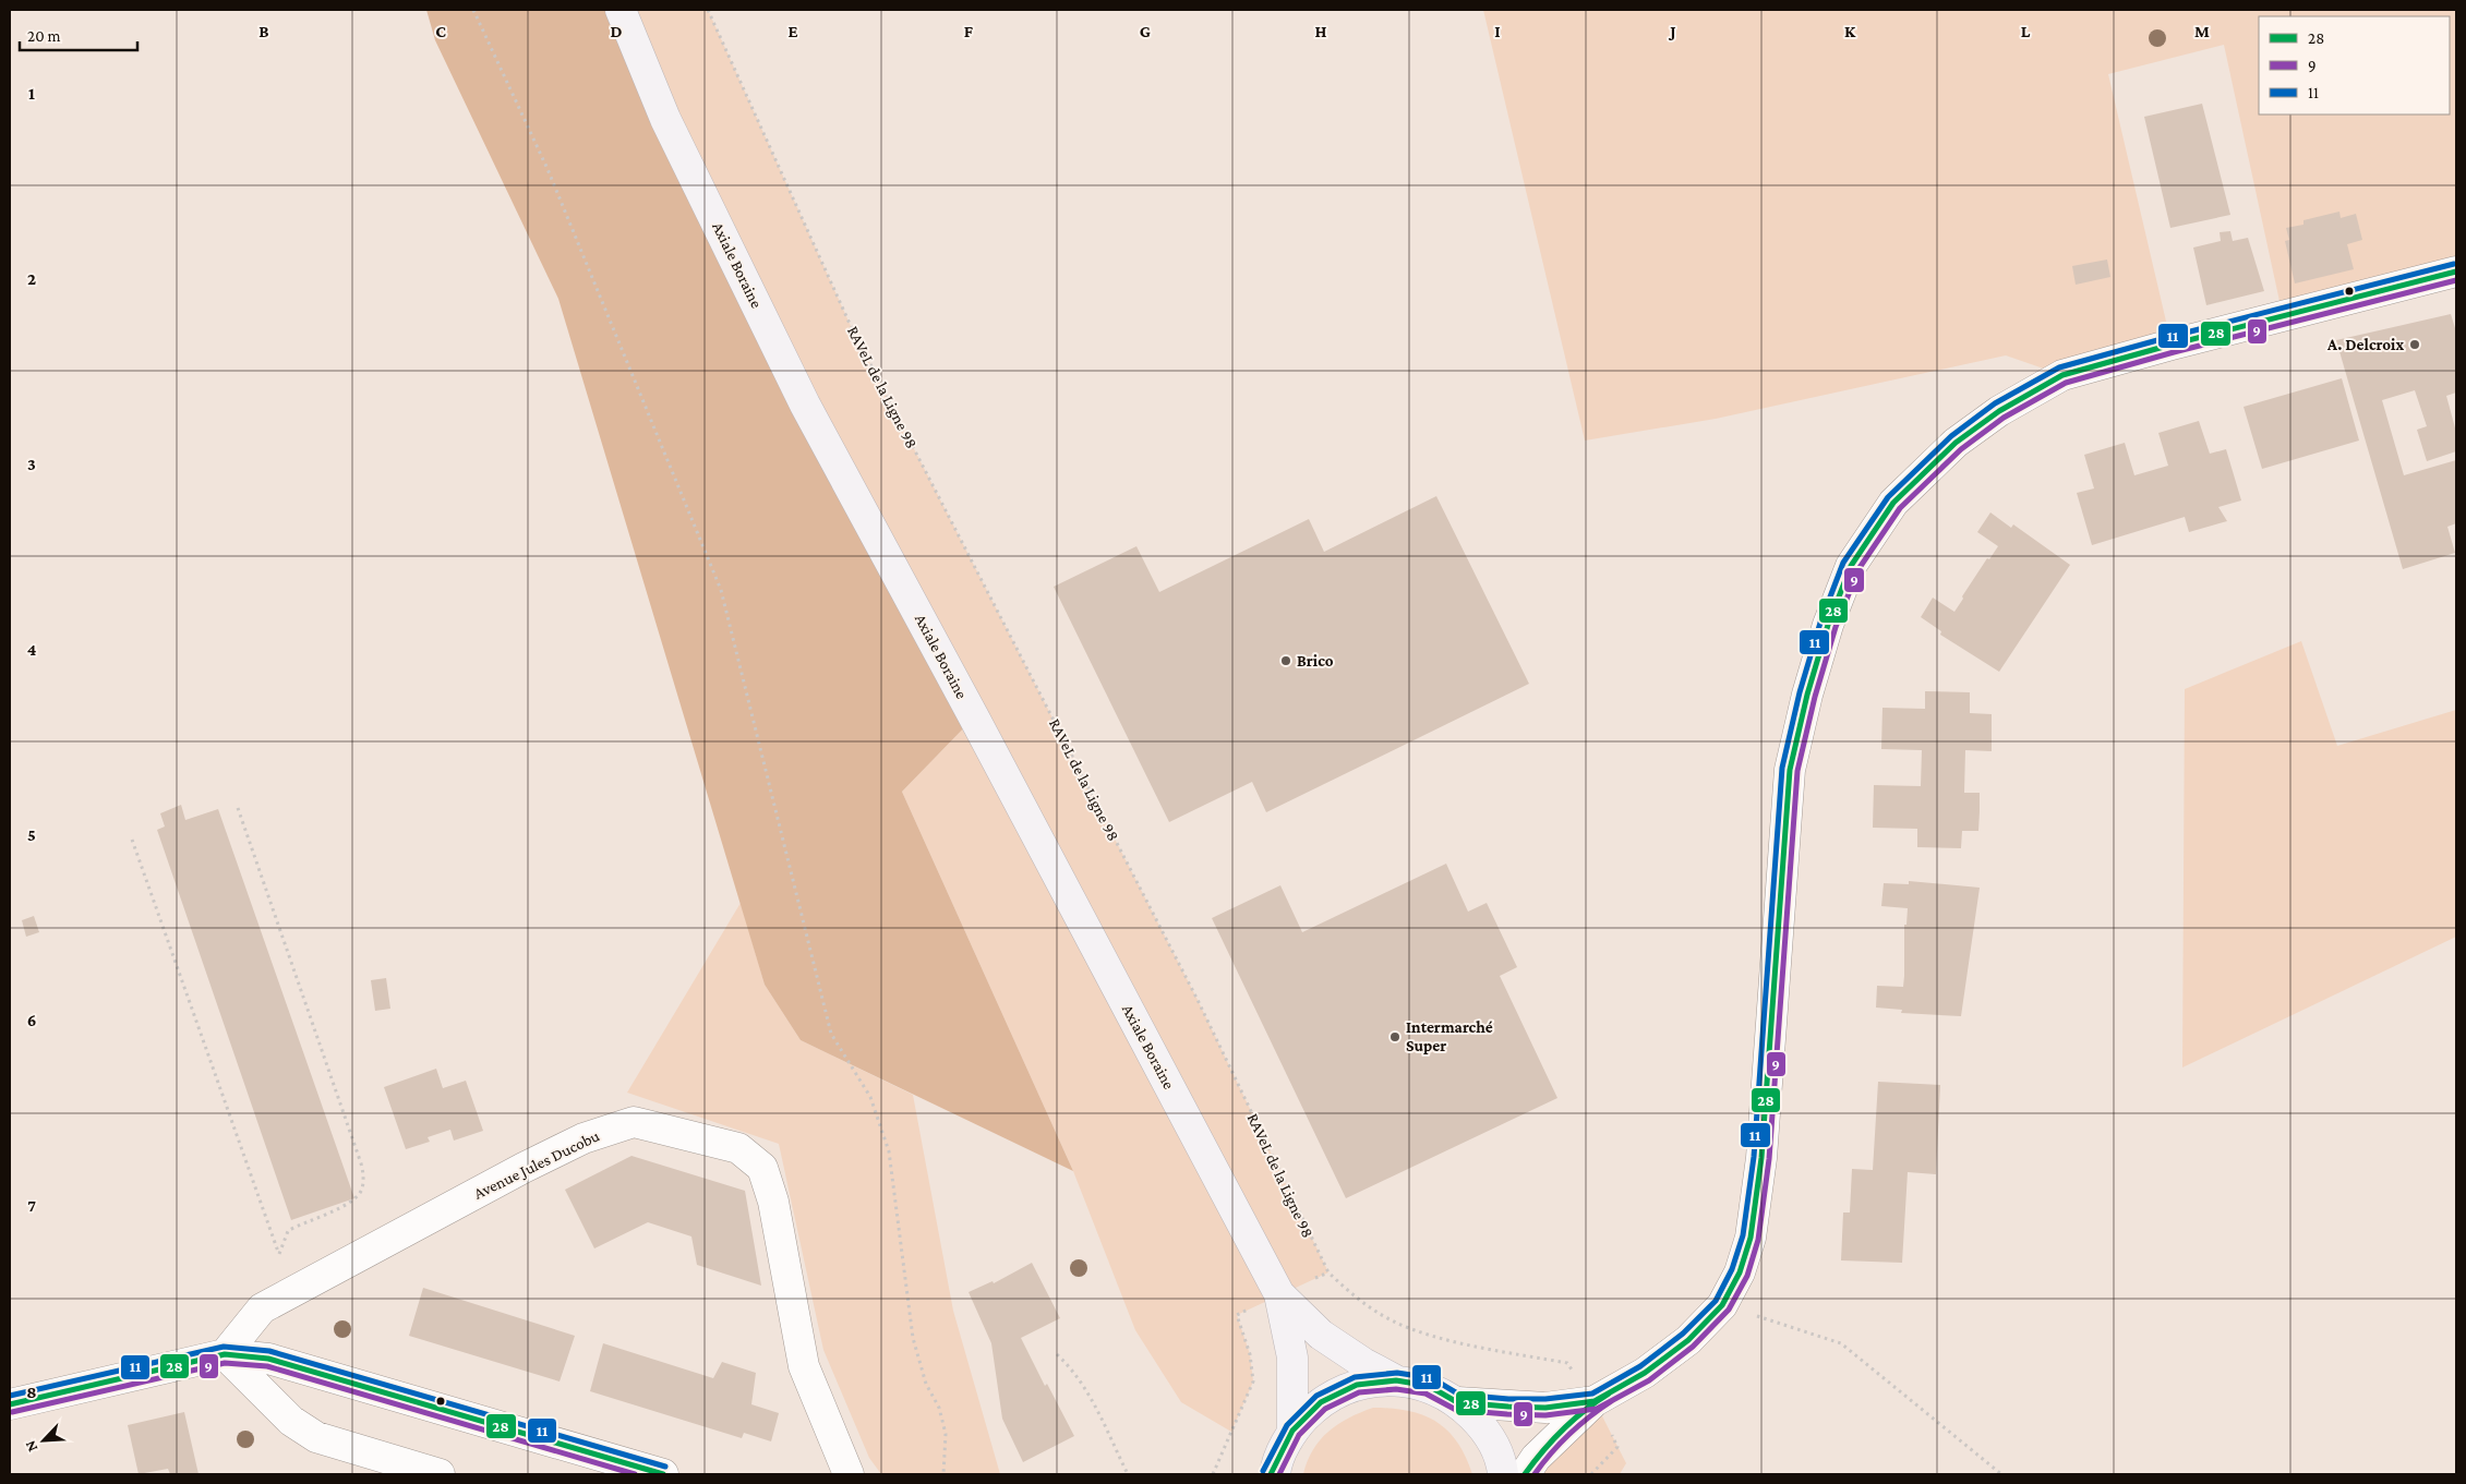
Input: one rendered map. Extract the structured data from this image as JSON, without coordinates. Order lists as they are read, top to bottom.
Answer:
{
  "streets": {
    "main road": ["Axiale Boraine"],
    "street": ["Avenue Jules Ducobu"],
    "path": ["RAVeL de la Ligne 98"]
  },
  "places": ["A. Delcroix", "Brico", "Intermarché Super"],
  "lines": ["transit line 11", "transit line 28", "transit line 9"],
  "legend": ["28", "9", "11"],
  "scale_bar": "20 m",
  "north": "bottom left",
  "grid": {
    "columns": [
      "B",
      "C",
      "D",
      "E",
      "F",
      "G",
      "H",
      "I",
      "J",
      "K",
      "L",
      "M"
    ],
    "rows": [
      "1",
      "2",
      "3",
      "4",
      "5",
      "6",
      "7",
      "8"
    ]
  }
}
